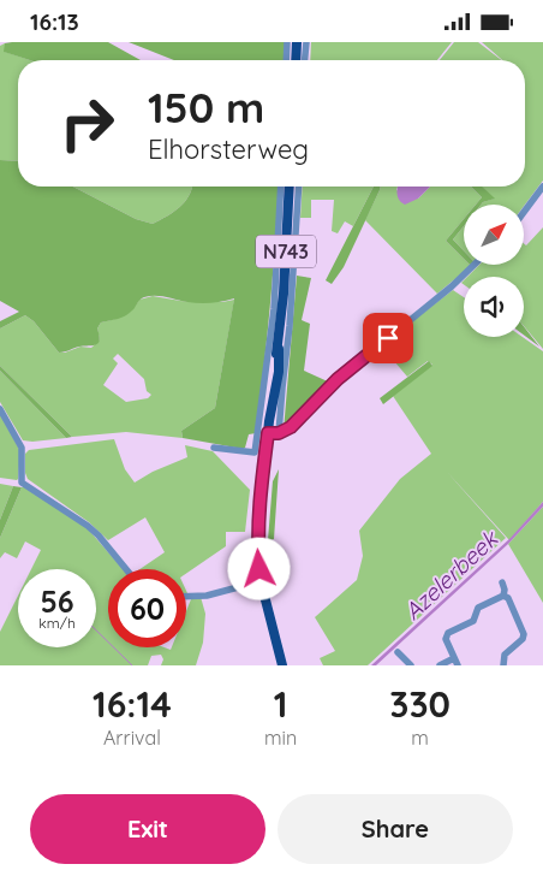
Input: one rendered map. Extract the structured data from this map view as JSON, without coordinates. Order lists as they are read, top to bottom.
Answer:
{
  "streets": {
    "main road": ["N743"]
  },
  "water": ["Azelerbeek"],
  "north": "top right",
  "page": {
    "status": "16:13",
    "turn": ["150 m", "Elhorsterweg"],
    "speed": "56 km/h",
    "limit": "60",
    "eta": [
      "16:14",
      "Arrival",
      "1",
      "min",
      "330",
      "m"
    ],
    "buttons": ["Exit", "Share"]
  }
}
